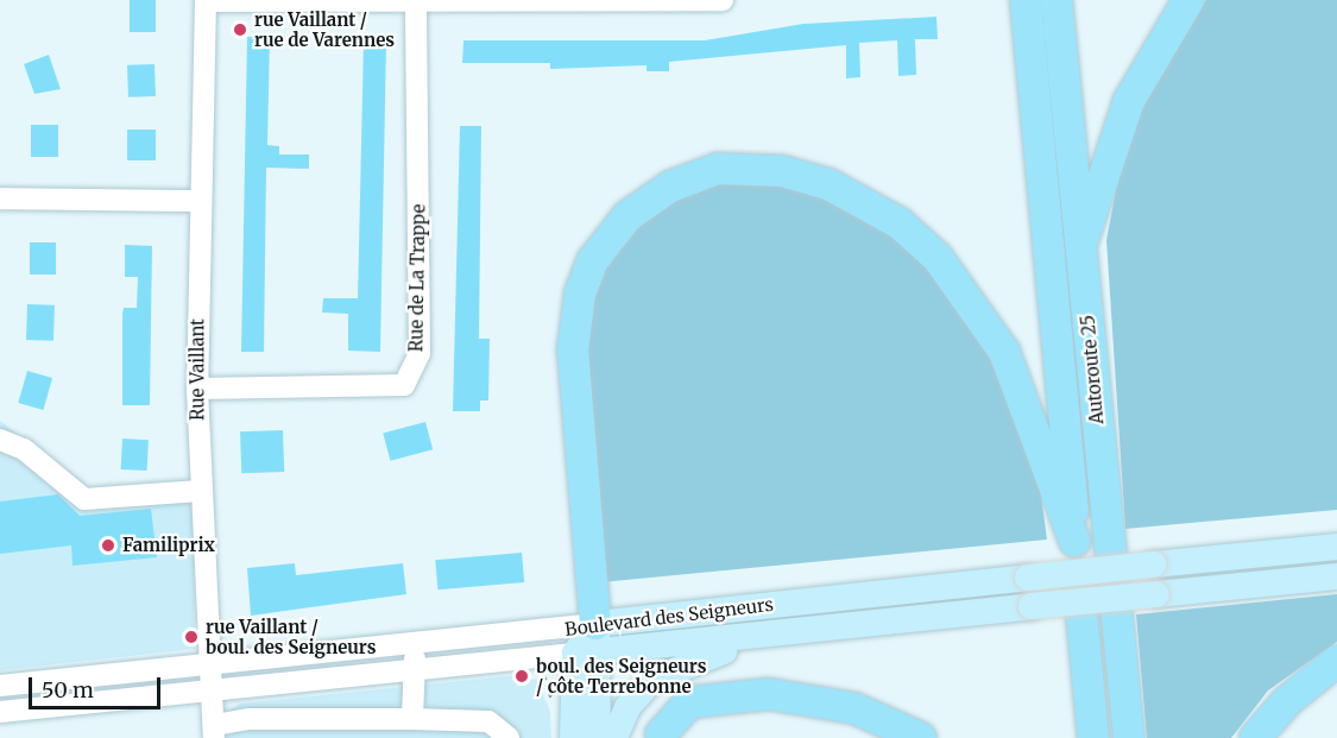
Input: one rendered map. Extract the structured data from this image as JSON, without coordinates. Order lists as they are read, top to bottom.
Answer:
{
  "streets": {
    "highway": ["Autoroute 25"],
    "main road": ["Boulevard des Seigneurs"],
    "street": ["Rue de La Trappe", "Rue Vaillant"]
  },
  "crossings": [
    ["Rue de La Trappe", "Rue Vaillant"],
    ["Rue Vaillant", "Boulevard des Seigneurs"]
  ],
  "places": [
    "rue Vaillant / rue de Varennes",
    "Familiprix",
    "rue Vaillant / boul. des Seigneurs",
    "boul. des Seigneurs / côte Terrebonne"
  ],
  "scale_bar": "50 m"
}
